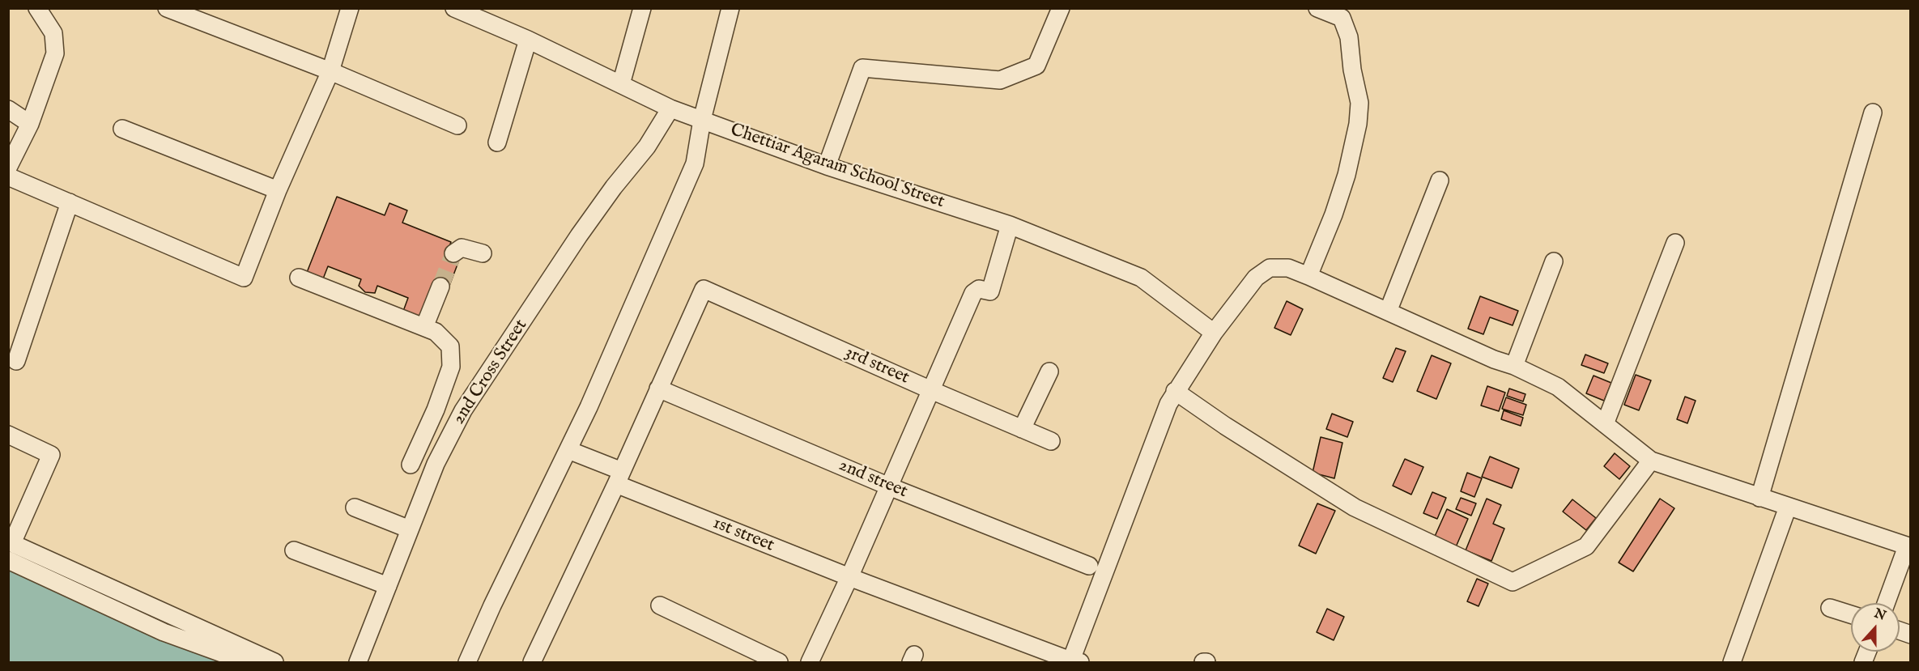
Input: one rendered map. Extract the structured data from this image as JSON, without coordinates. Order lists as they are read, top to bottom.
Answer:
{
  "streets": {
    "street": [
      "Chettiar Agaram School Street",
      "3rd street",
      "2nd Cross Street",
      "2nd street",
      "1st street"
    ]
  },
  "crossings": [
    ["Chettiar Agaram School Street", "2nd Cross Street"],
    ["3rd street", "2nd street"]
  ],
  "north": "top"
}
